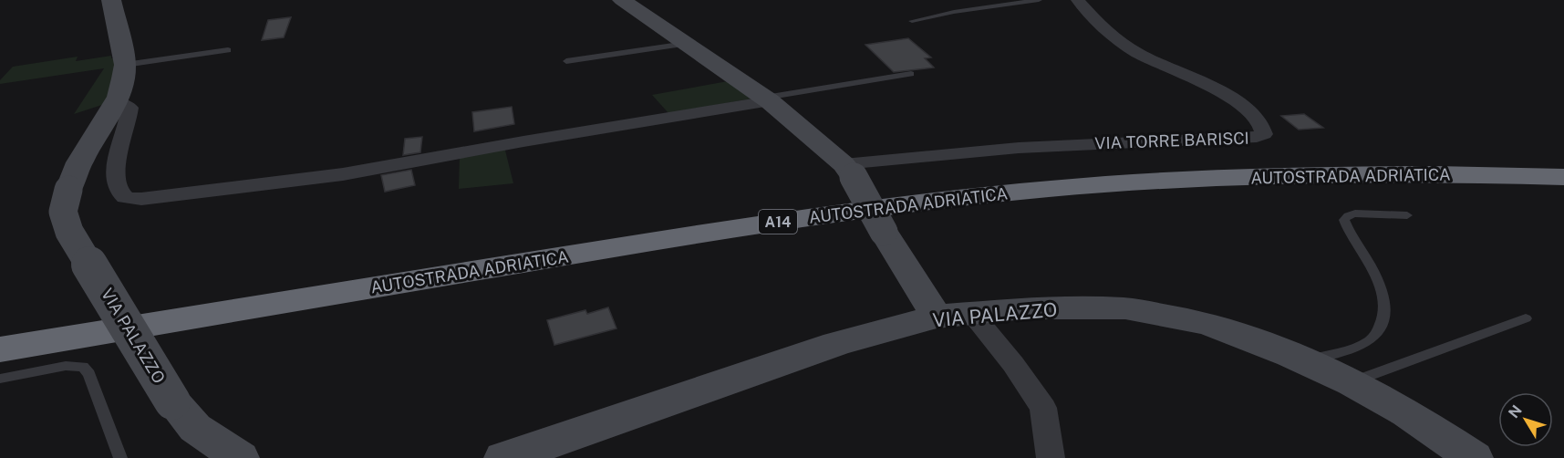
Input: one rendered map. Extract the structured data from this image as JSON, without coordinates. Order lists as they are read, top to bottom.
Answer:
{
  "streets": {
    "highway": ["AUTOSTRADA ADRIATICA", "A14"],
    "street": ["VIA TORRE BARISCI", "VIA PALAZZO"]
  },
  "north": "top left"
}
